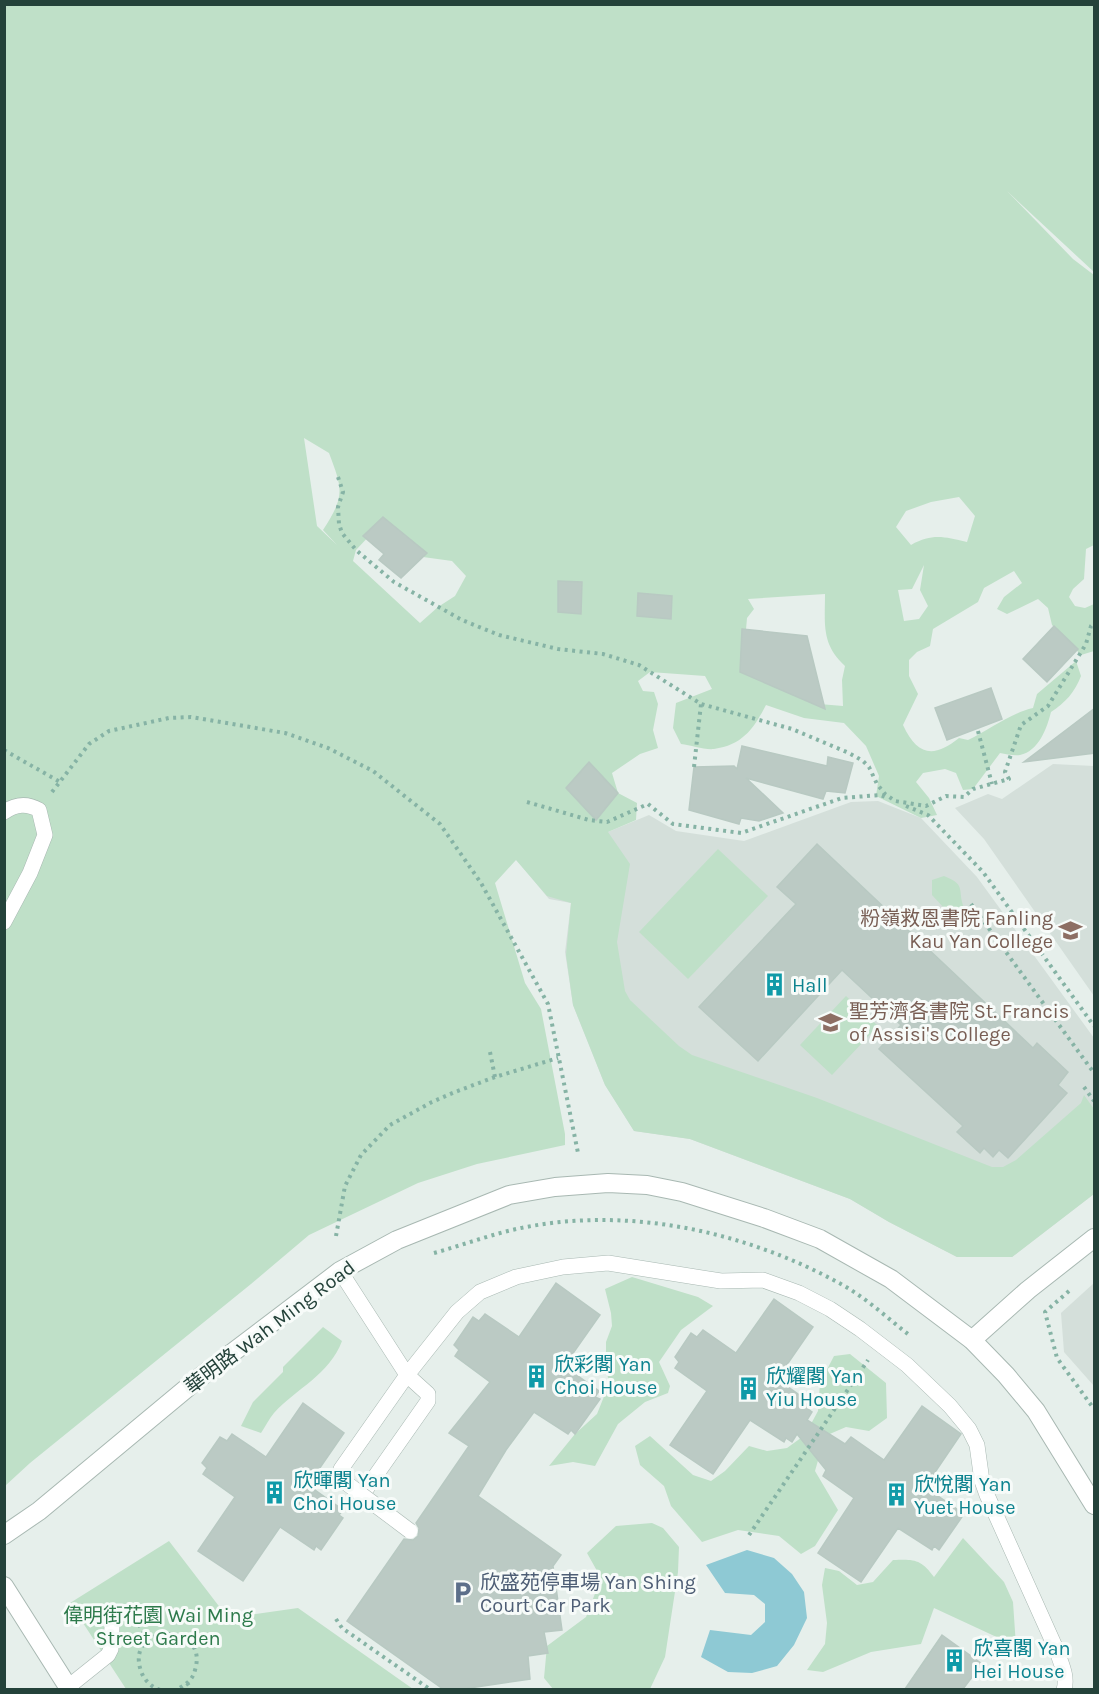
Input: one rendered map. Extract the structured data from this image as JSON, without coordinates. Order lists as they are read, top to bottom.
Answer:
{
  "streets": {
    "street": ["華明路 Wah Ming Road"]
  },
  "parks": ["偉明街花園 Wai Ming Street Garden"],
  "places": {
    "school or university": ["粉嶺救恩書院 Fanling Kau Yan College", "聖芳濟各書院 St. Francis of Assisi's College"],
    "building": [
      "Hall",
      "欣彩閣 Yan Choi House",
      "欣耀閣 Yan Yiu House",
      "欣暉閣 Yan Choi House",
      "欣悅閣 Yan Yuet House",
      "欣喜閣 Yan Hei House"
    ],
    "parking": ["欣盛苑停車場 Yan Shing Court Car Park"]
  }
}
